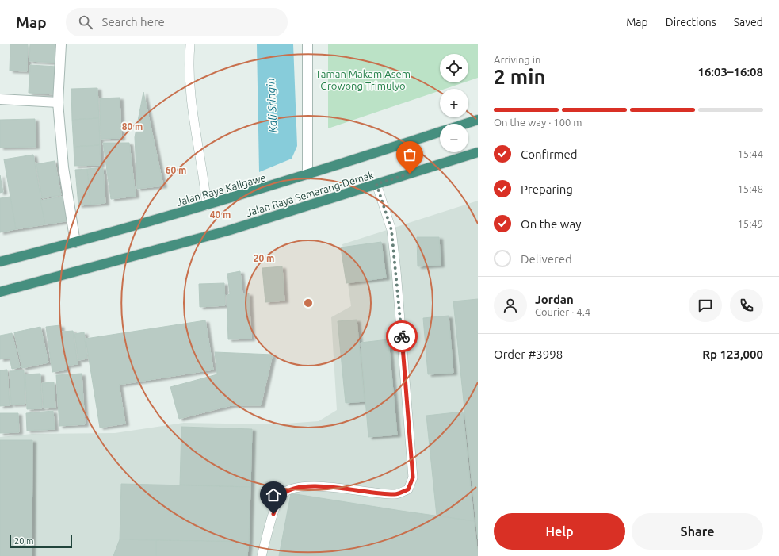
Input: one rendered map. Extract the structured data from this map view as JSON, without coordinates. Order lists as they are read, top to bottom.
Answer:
{
  "streets": {
    "highway": ["Jalan Raya Kaligawe", "Jalan Raya Semarang-Demak"]
  },
  "water": ["Kali Sringin"],
  "parks": ["Taman Makam Asem Growong Trimulyo"],
  "scale_bar": "20 m",
  "page": {
    "header": "Map",
    "search": "Search here",
    "nav": ["Map", "Directions", "Saved"],
    "heading": ["2 min", "Arriving in", "16:03–16:08"],
    "panel": [
      "Jordan",
      "Courier · 4.4",
      "Order #3998",
      "Rp 123,000"
    ],
    "map_buttons": ["+", "−"],
    "bar": "On the way · 100 m",
    "list": [
      ["Confirmed", "15:44"],
      ["Preparing", "15:48"],
      ["On the way", "15:49"],
      "Delivered"
    ],
    "buttons": ["Help", "Share"],
    "scale": "20 m"
  },
  "rings": [
    "80 m",
    "60 m",
    "40 m",
    "20 m"
  ]
}
